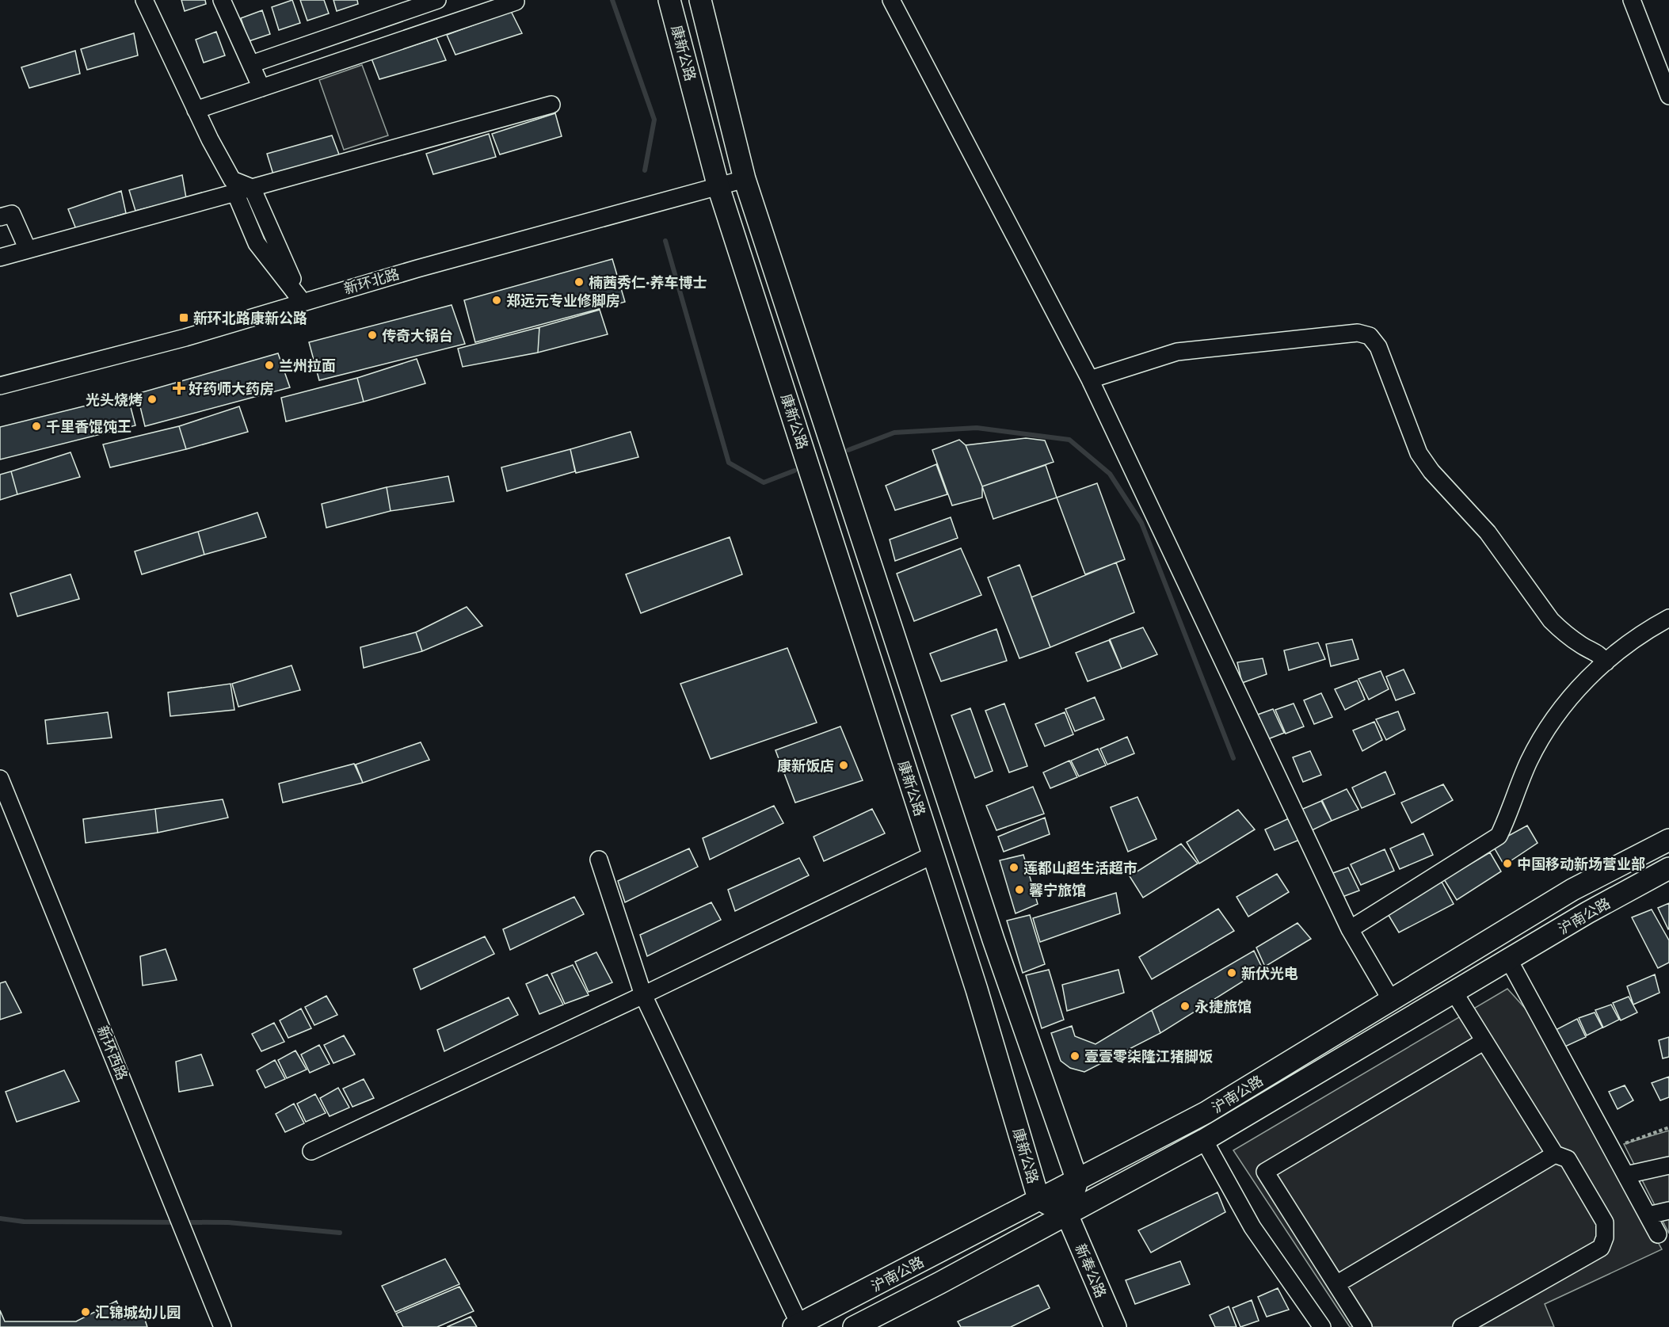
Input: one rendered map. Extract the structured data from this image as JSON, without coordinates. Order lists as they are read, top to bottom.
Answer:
{
  "streets": {
    "main road": ["康新公路", "沪南公路", "新奉公路"],
    "street": ["新环北路", "新环西路"]
  },
  "crossings": [
    ["康新公路", "新环北路"],
    ["康新公路", "沪南公路"],
    ["康新公路", "新奉公路"],
    ["沪南公路", "新奉公路"]
  ],
  "places": {
    "other": [
      "楠茜秀仁·养车博士",
      "郑远元专业修脚房",
      "传奇大锅台",
      "兰州拉面",
      "光头烧烤",
      "千里香馄饨王",
      "康新饭店",
      "中国移动新场营业部",
      "莲都山超生活超市",
      "馨宁旅馆",
      "新伏光电",
      "永捷旅馆",
      "壹壹零柒隆江猪脚饭",
      "汇锦城幼儿园"
    ],
    "transit": ["新环北路康新公路"],
    "health": ["好药师大药房"]
  }
}
